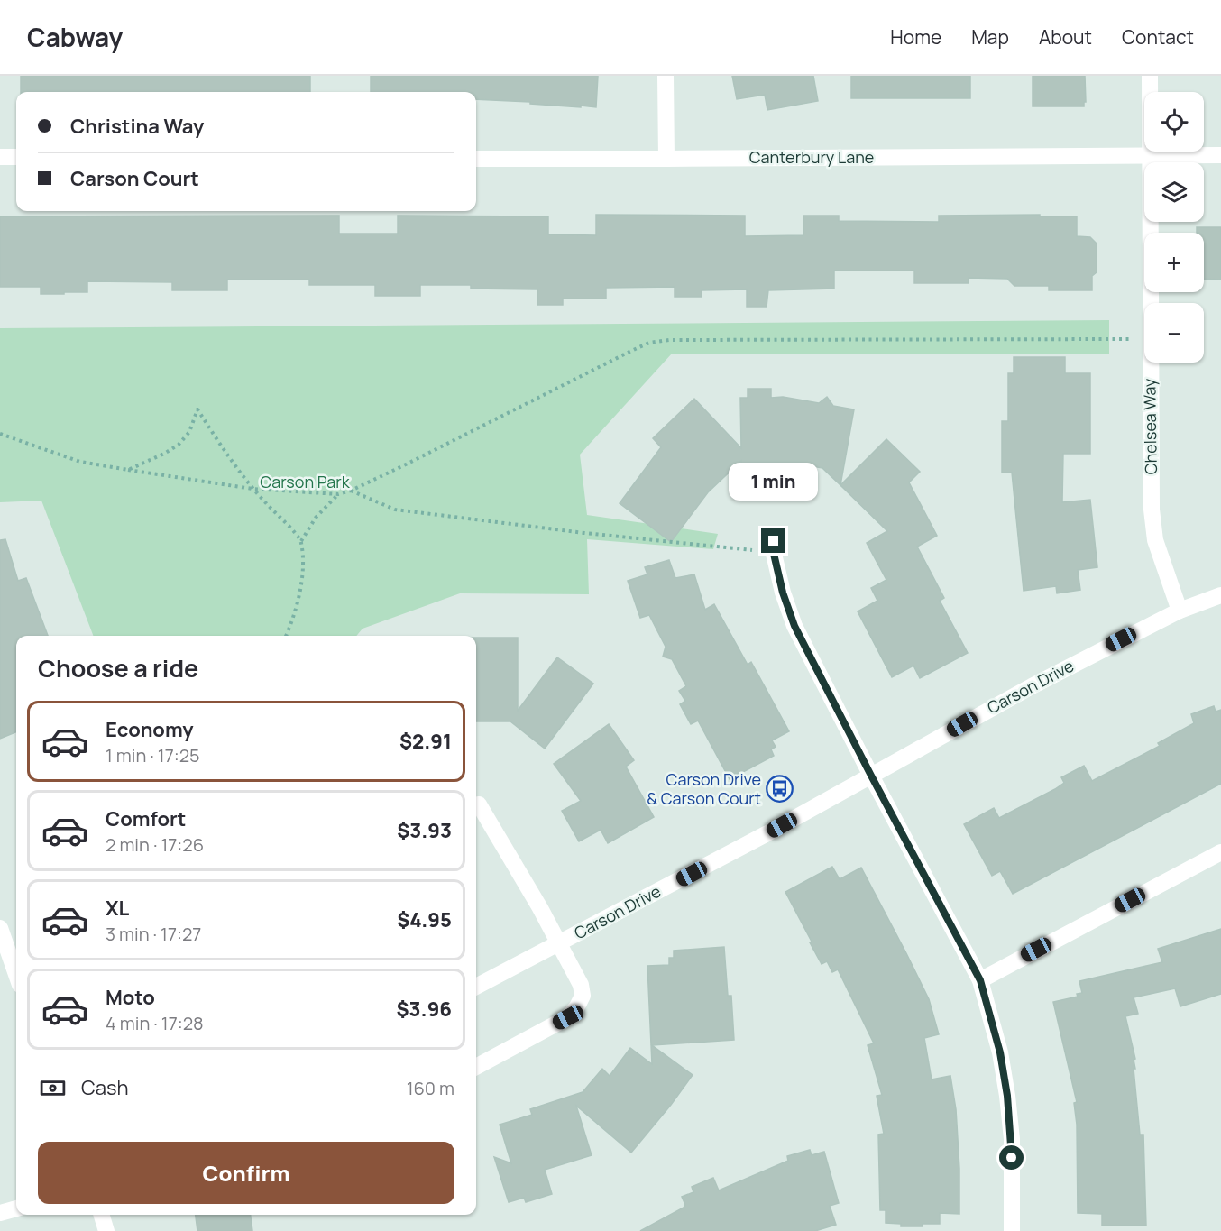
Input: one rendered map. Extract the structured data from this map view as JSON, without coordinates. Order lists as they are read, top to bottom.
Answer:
{
  "streets": {
    "street": ["Canterbury Lane", "Chelsea Way", "Carson Drive"]
  },
  "crossings": [
    ["Canterbury Lane", "Chelsea Way"],
    ["Chelsea Way", "Carson Drive"]
  ],
  "parks": ["Carson Park"],
  "places": {
    "bus stop": ["Carson Drive & Carson Court"]
  },
  "page": {
    "header": "Cabway",
    "nav": [
      "Home",
      "Map",
      "About",
      "Contact"
    ],
    "map_buttons": ["+", "−"],
    "banner": ["Christina Way", "Carson Court"],
    "bubble": "1 min",
    "heading": "Choose a ride",
    "list": [
      {
        "name": "Economy",
        "note": "1 min · 17:25",
        "value": "$2.91"
      },
      {
        "name": "Comfort",
        "note": "2 min · 17:26",
        "value": "$3.93"
      },
      {
        "name": "XL",
        "note": "3 min · 17:27",
        "value": "$4.95"
      },
      {
        "name": "Moto",
        "note": "4 min · 17:28",
        "value": "$3.96"
      }
    ],
    "pay": ["Cash", "160 m"],
    "buttons": "Confirm"
  }
}
